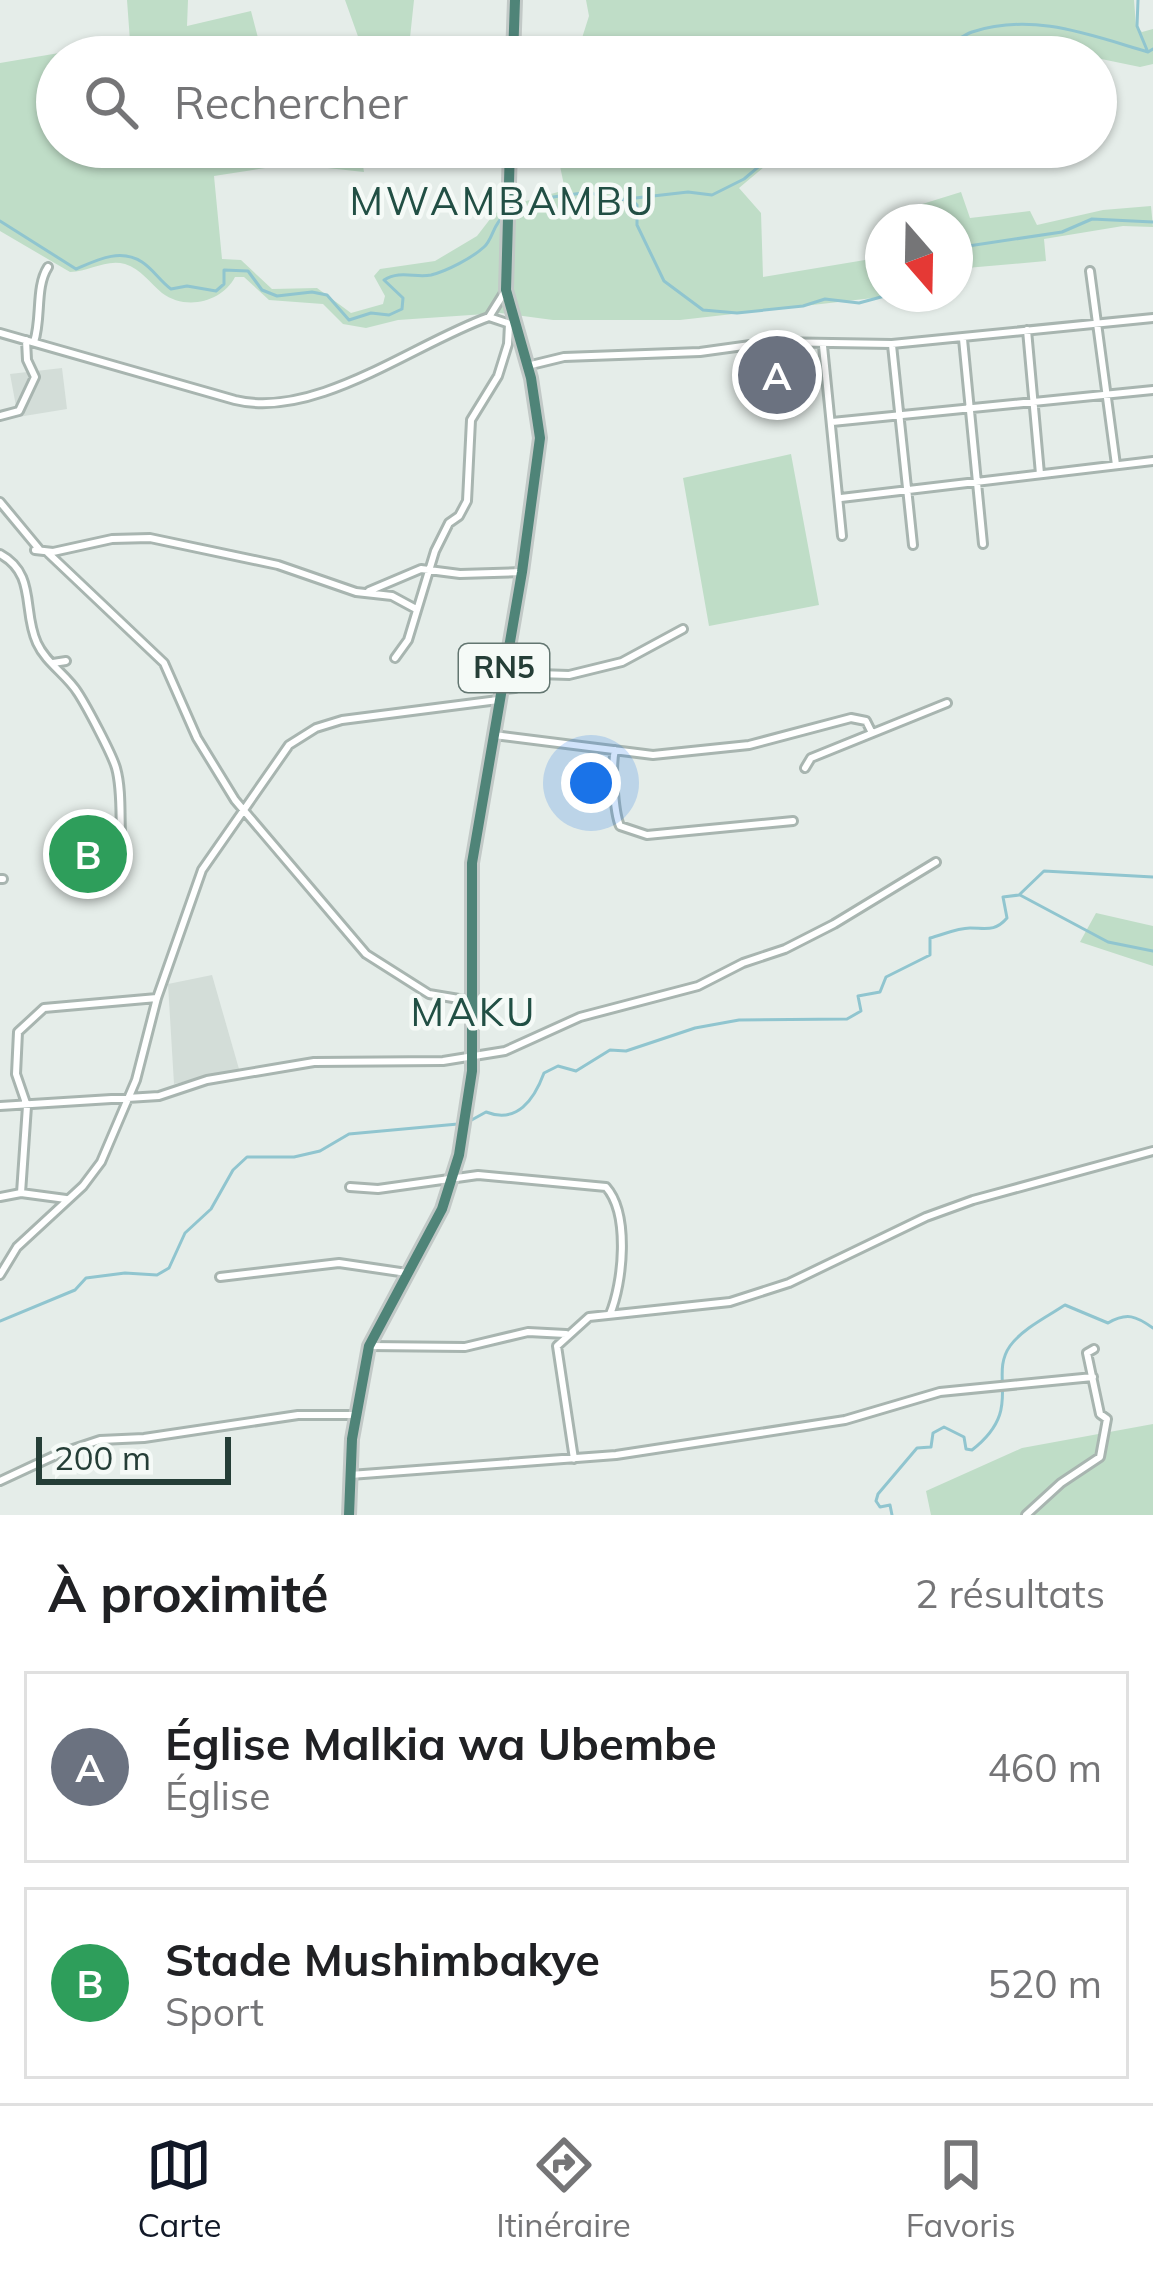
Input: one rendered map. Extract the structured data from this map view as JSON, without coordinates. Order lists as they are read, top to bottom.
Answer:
{
  "streets": {
    "highway": ["RN5"]
  },
  "districts": ["MWAMBAMBU", "MAKU"],
  "scale_bar": "200 m",
  "north": "bottom",
  "page": {
    "search": "Rechercher",
    "pins": ["A", "B"],
    "scale": "200 m",
    "heading": ["À proximité", "2 résultats"],
    "list": [
      {
        "mark": "A",
        "name": "Église Malkia wa Ubembe",
        "note": "Église",
        "value": "460 m"
      },
      {
        "mark": "B",
        "name": "Stade Mushimbakye",
        "note": "Sport",
        "value": "520 m"
      }
    ],
    "nav": ["Carte", "Itinéraire", "Favoris"]
  }
}
